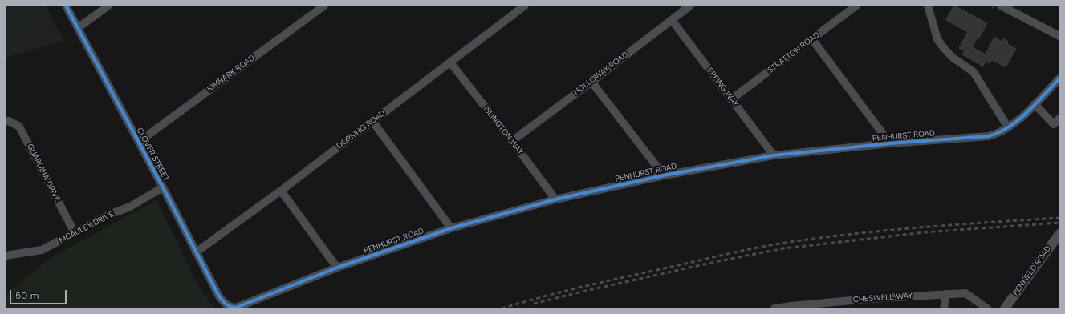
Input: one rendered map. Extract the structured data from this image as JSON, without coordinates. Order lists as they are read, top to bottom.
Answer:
{
  "streets": {
    "main road": ["PENFIELD ROAD"],
    "street": [
      "STRATTON ROAD",
      "KIMBARK ROAD",
      "HOLLOWAY ROAD",
      "EPPING WAY",
      "DORKING ROAD",
      "ISLINGTON WAY",
      "PENHURST ROAD",
      "CLOVER STREET",
      "GUARDINA DRIVE",
      "MCAULEY DRIVE",
      "CHESWELL WAY"
    ]
  },
  "crossings": [
    ["STRATTON ROAD", "EPPING WAY"],
    ["KIMBARK ROAD", "CLOVER STREET"],
    ["HOLLOWAY ROAD", "EPPING WAY"],
    ["HOLLOWAY ROAD", "ISLINGTON WAY"],
    ["EPPING WAY", "PENHURST ROAD"],
    ["DORKING ROAD", "ISLINGTON WAY"],
    ["DORKING ROAD", "CLOVER STREET"],
    ["ISLINGTON WAY", "PENHURST ROAD"],
    ["PENHURST ROAD", "CLOVER STREET"],
    ["CLOVER STREET", "MCAULEY DRIVE"],
    ["GUARDINA DRIVE", "MCAULEY DRIVE"]
  ],
  "scale_bar": "50 m"
}
